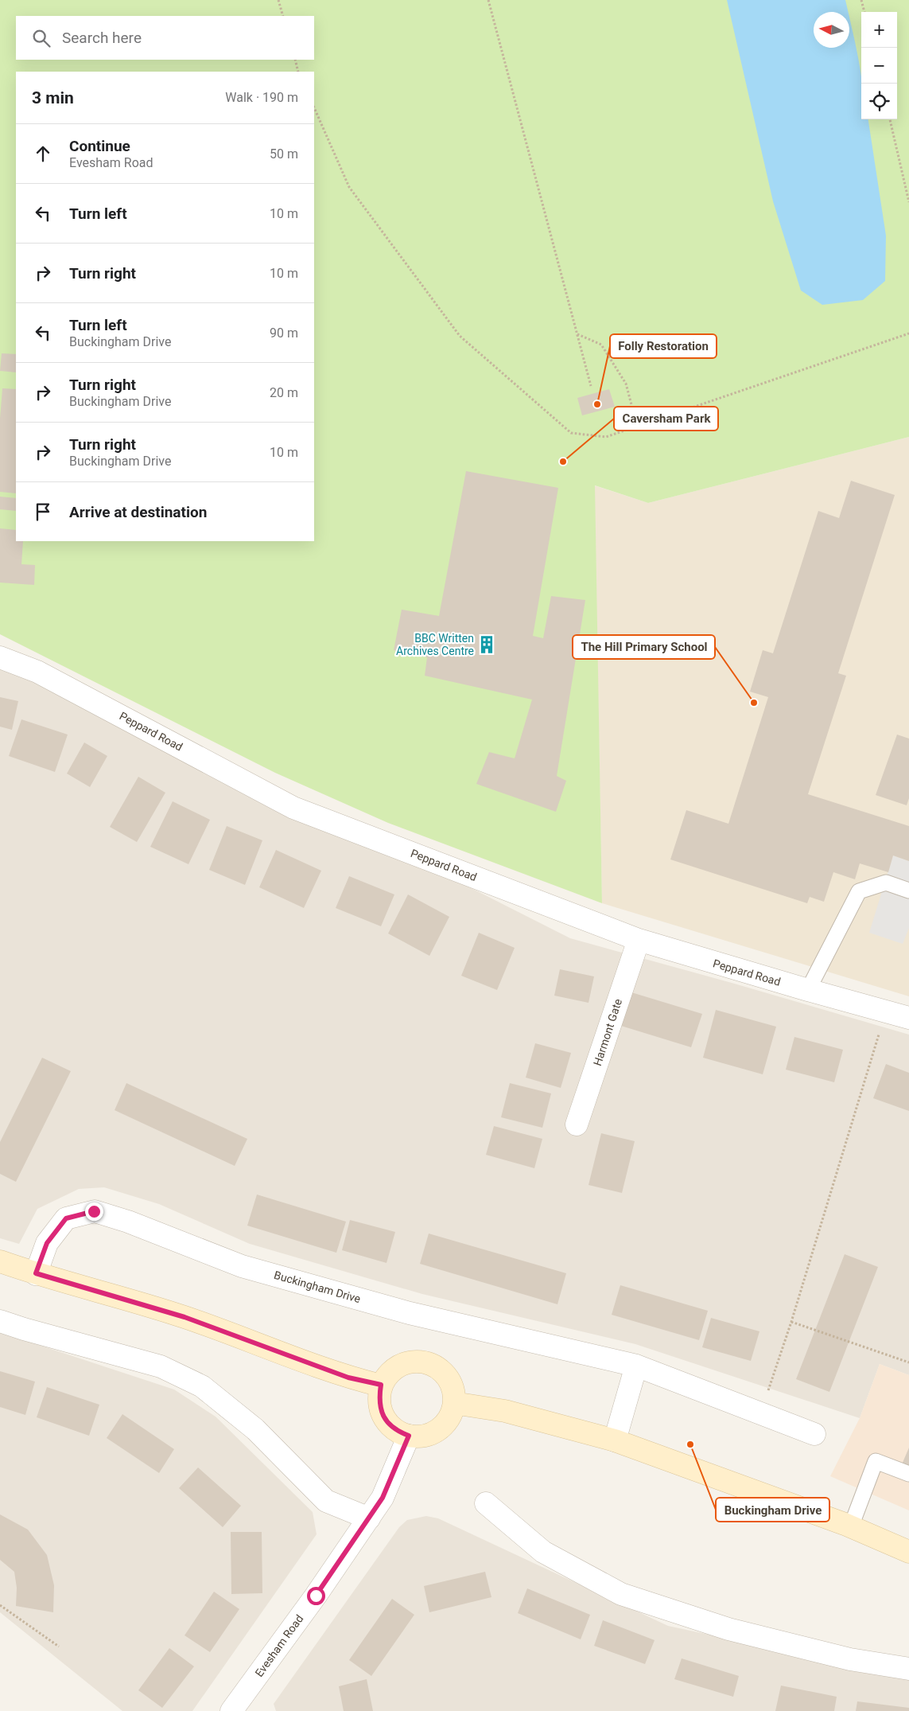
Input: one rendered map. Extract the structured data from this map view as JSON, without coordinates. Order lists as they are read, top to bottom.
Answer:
{
  "streets": {
    "street": [
      "Peppard Road",
      "Harmont Gate",
      "Buckingham Drive",
      "Evesham Road"
    ]
  },
  "crossings": [
    ["Peppard Road", "Harmont Gate"]
  ],
  "places": {
    "other": [
      "Folly Restoration",
      "Caversham Park",
      "The Hill Primary School",
      "Buckingham Drive"
    ],
    "building": ["BBC Written Archives Centre"]
  },
  "north": "left",
  "page": {
    "map_buttons": ["+", "−"],
    "search": "Search here",
    "heading": ["3 min", "Walk · 190 m"],
    "list": [
      ["Continue", "Evesham Road", "50 m"],
      ["Turn left", "10 m"],
      ["Turn right", "10 m"],
      ["Turn left", "Buckingham Drive", "90 m"],
      ["Turn right", "Buckingham Drive", "20 m"],
      ["Turn right", "Buckingham Drive", "10 m"],
      "Arrive at destination"
    ]
  }
}
